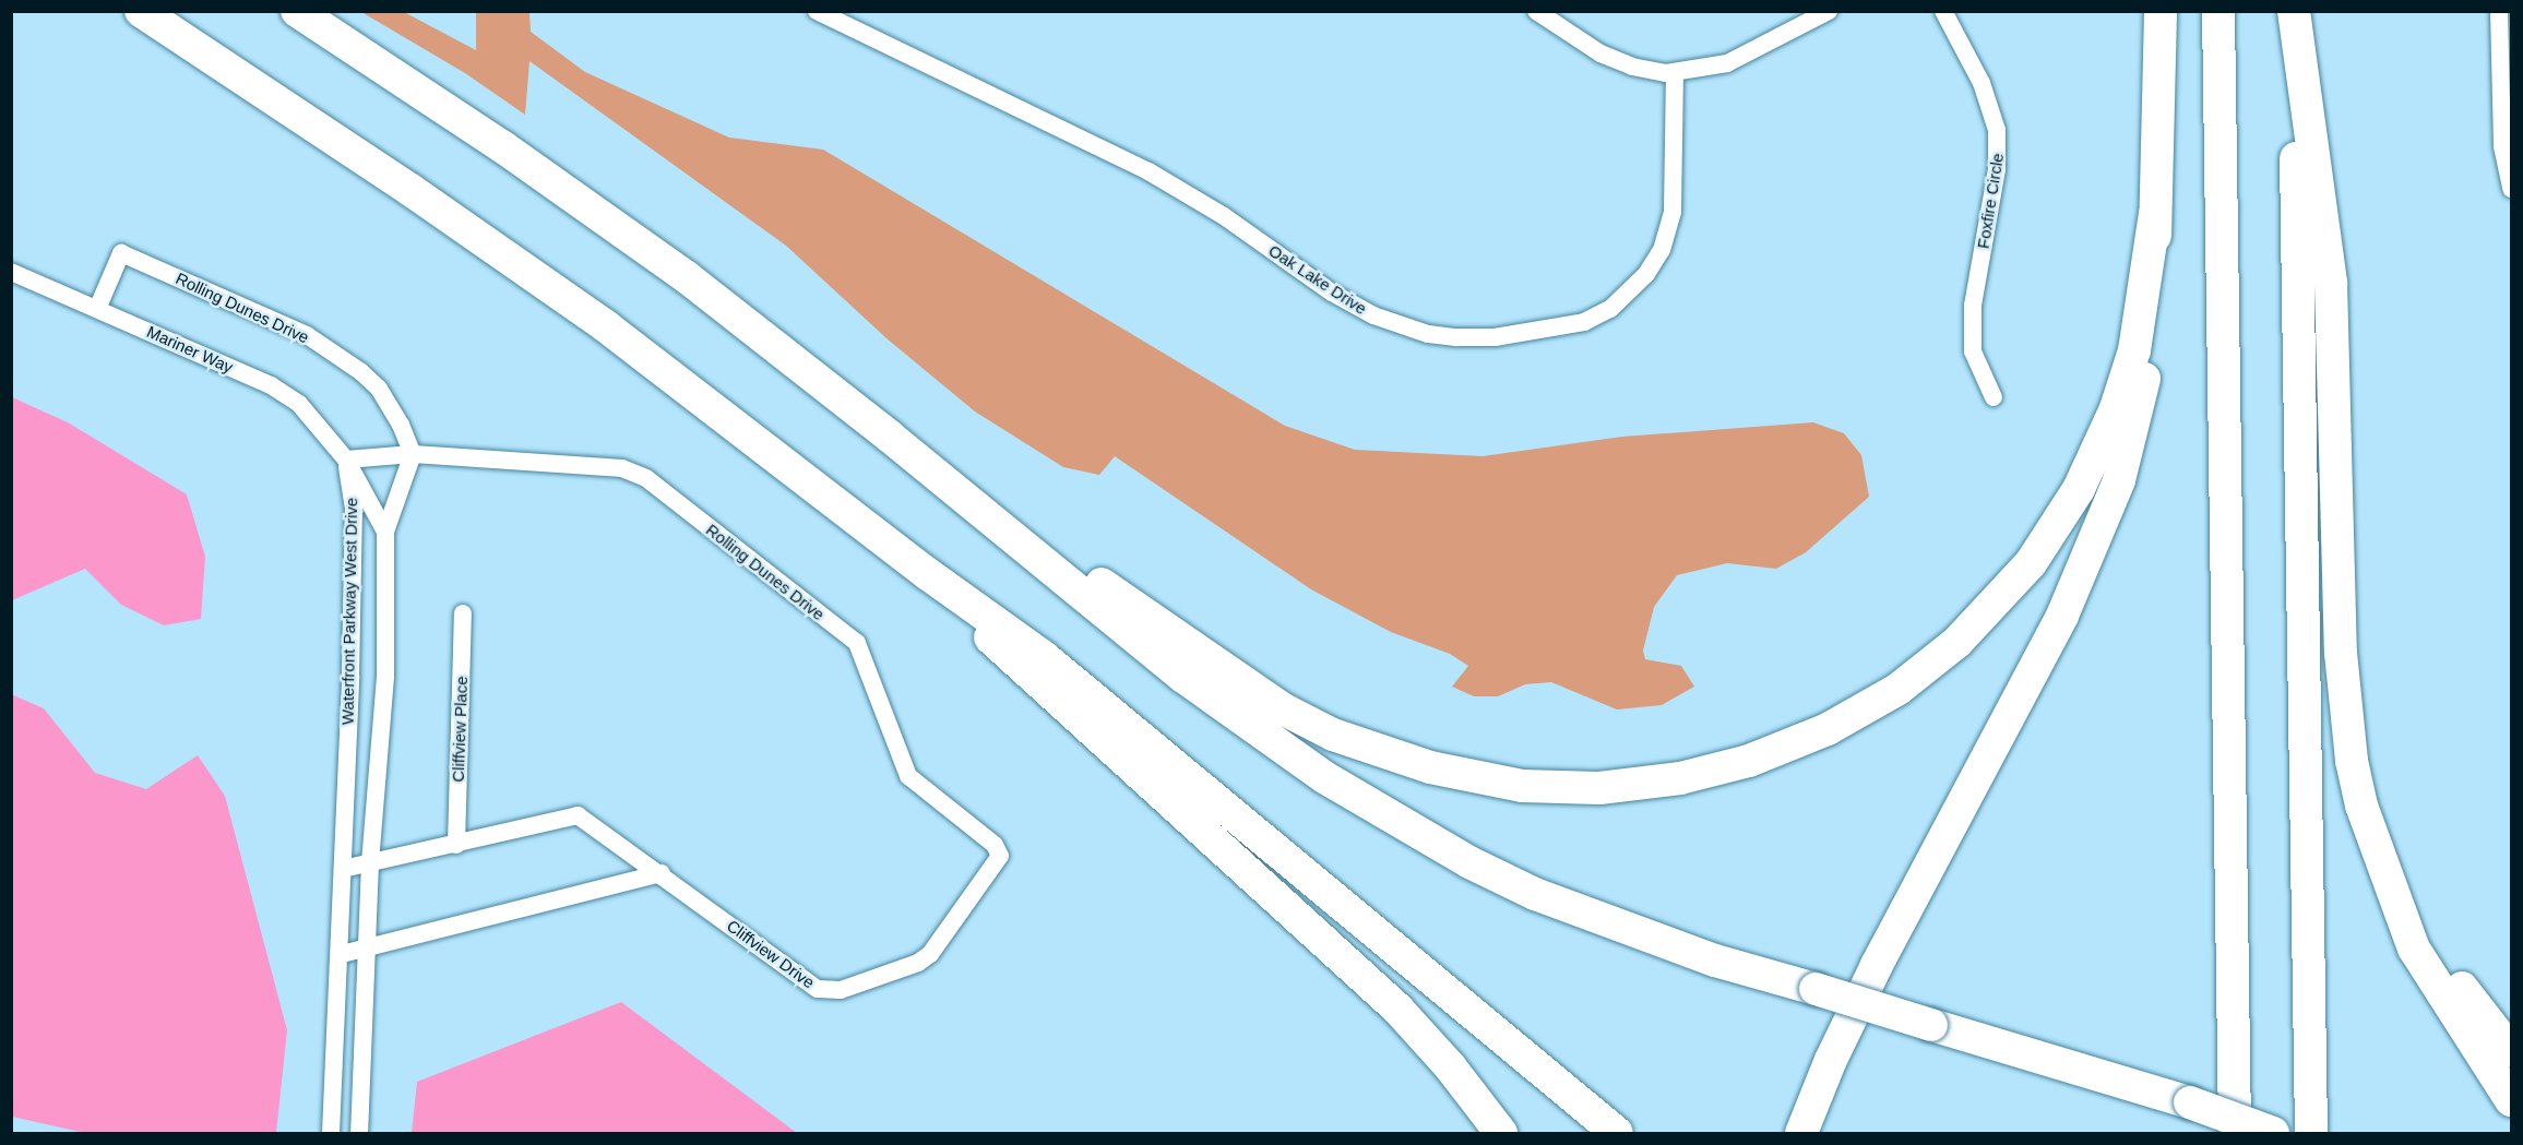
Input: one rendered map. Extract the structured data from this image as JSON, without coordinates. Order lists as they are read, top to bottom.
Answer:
{
  "streets": {
    "street": [
      "Foxfire Circle",
      "Oak Lake Drive",
      "Rolling Dunes Drive",
      "Mariner Way",
      "Waterfront Parkway West Drive",
      "Cliffview Place",
      "Cliffview Drive"
    ]
  },
  "crossings": [
    ["Rolling Dunes Drive", "Mariner Way"],
    ["Rolling Dunes Drive", "Waterfront Parkway West Drive"],
    ["Rolling Dunes Drive", "Cliffview Drive"],
    ["Mariner Way", "Waterfront Parkway West Drive"],
    ["Waterfront Parkway West Drive", "Cliffview Drive"],
    ["Cliffview Place", "Cliffview Drive"]
  ]
}
